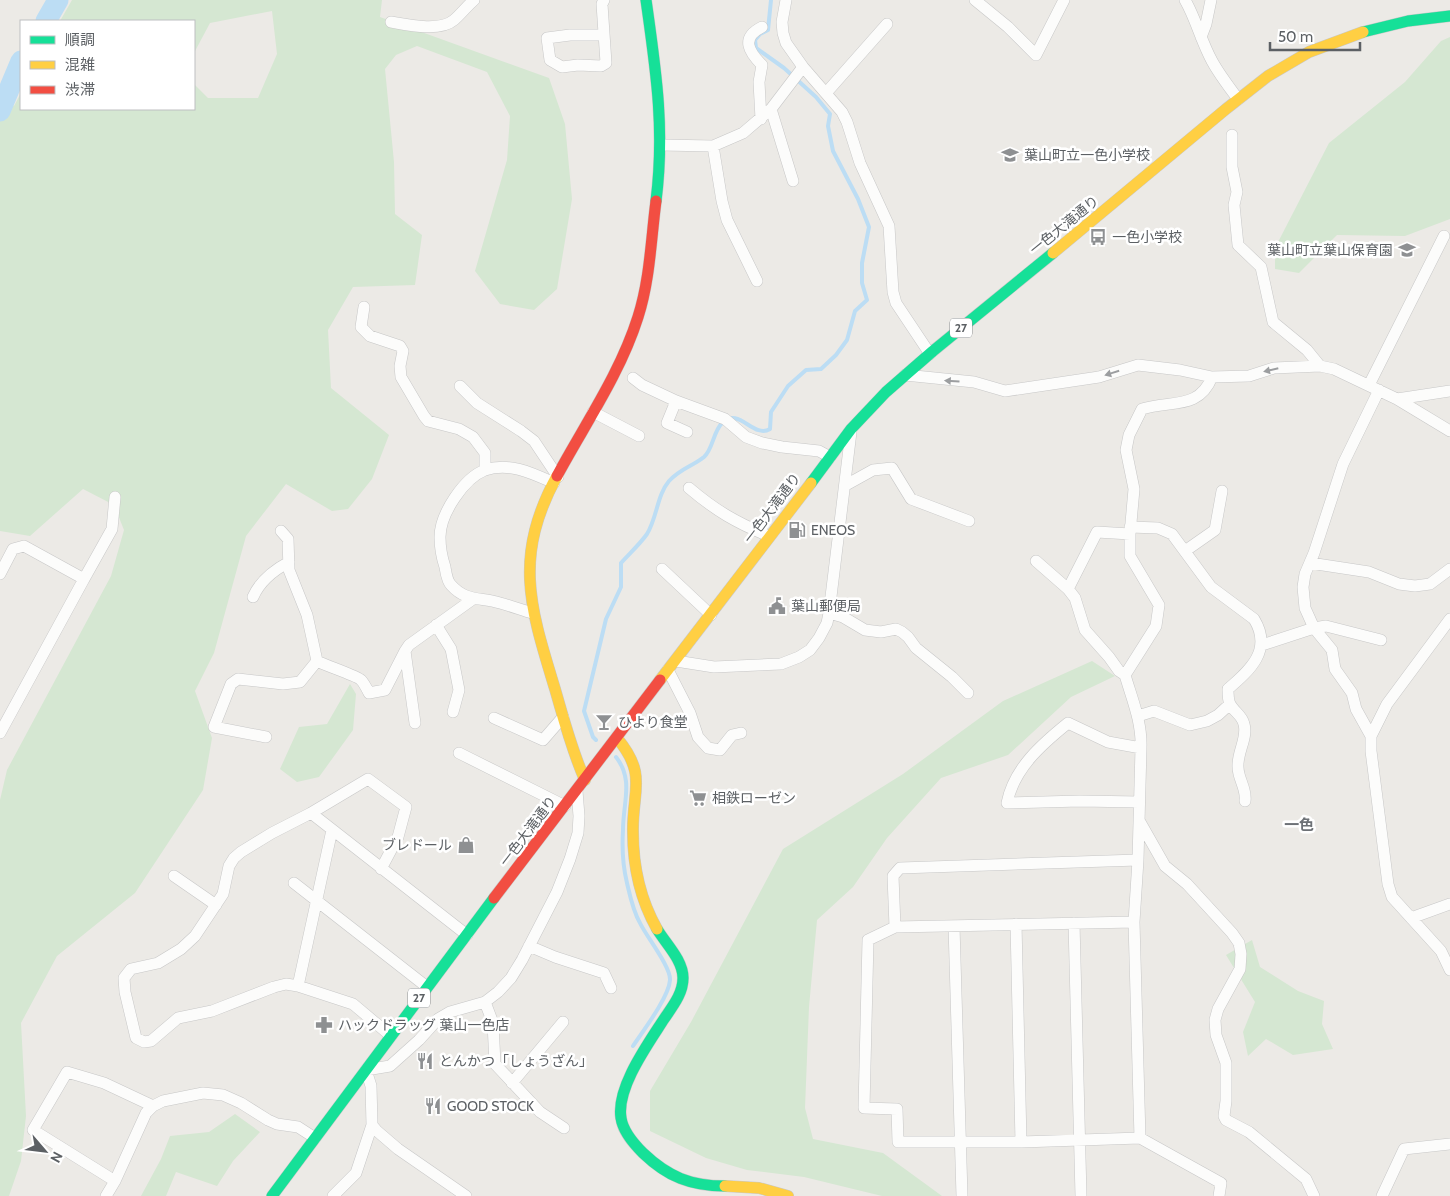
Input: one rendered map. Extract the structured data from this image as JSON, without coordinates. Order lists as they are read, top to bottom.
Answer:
{
  "streets": {
    "main road": ["一色大滝通り", "27"]
  },
  "districts": ["一色"],
  "places": {
    "school or university": ["葉山町立一色小学校", "葉山町立葉山保育園"],
    "bus stop": ["一色小学校"],
    "fuel station": ["ENEOS"],
    "public building": ["葉山郵便局"],
    "bar": ["ひより食堂"],
    "supermarket": ["相鉄ローゼン"],
    "shop": ["ブレドール"],
    "pharmacy": ["ハックドラッグ 葉山一色店"],
    "restaurant": ["とんかつ「しょうざん」", "GOOD STOCK"]
  },
  "legend": ["順調", "混雑", "渋滞"],
  "scale_bar": "50 m",
  "north": "bottom right"
}
